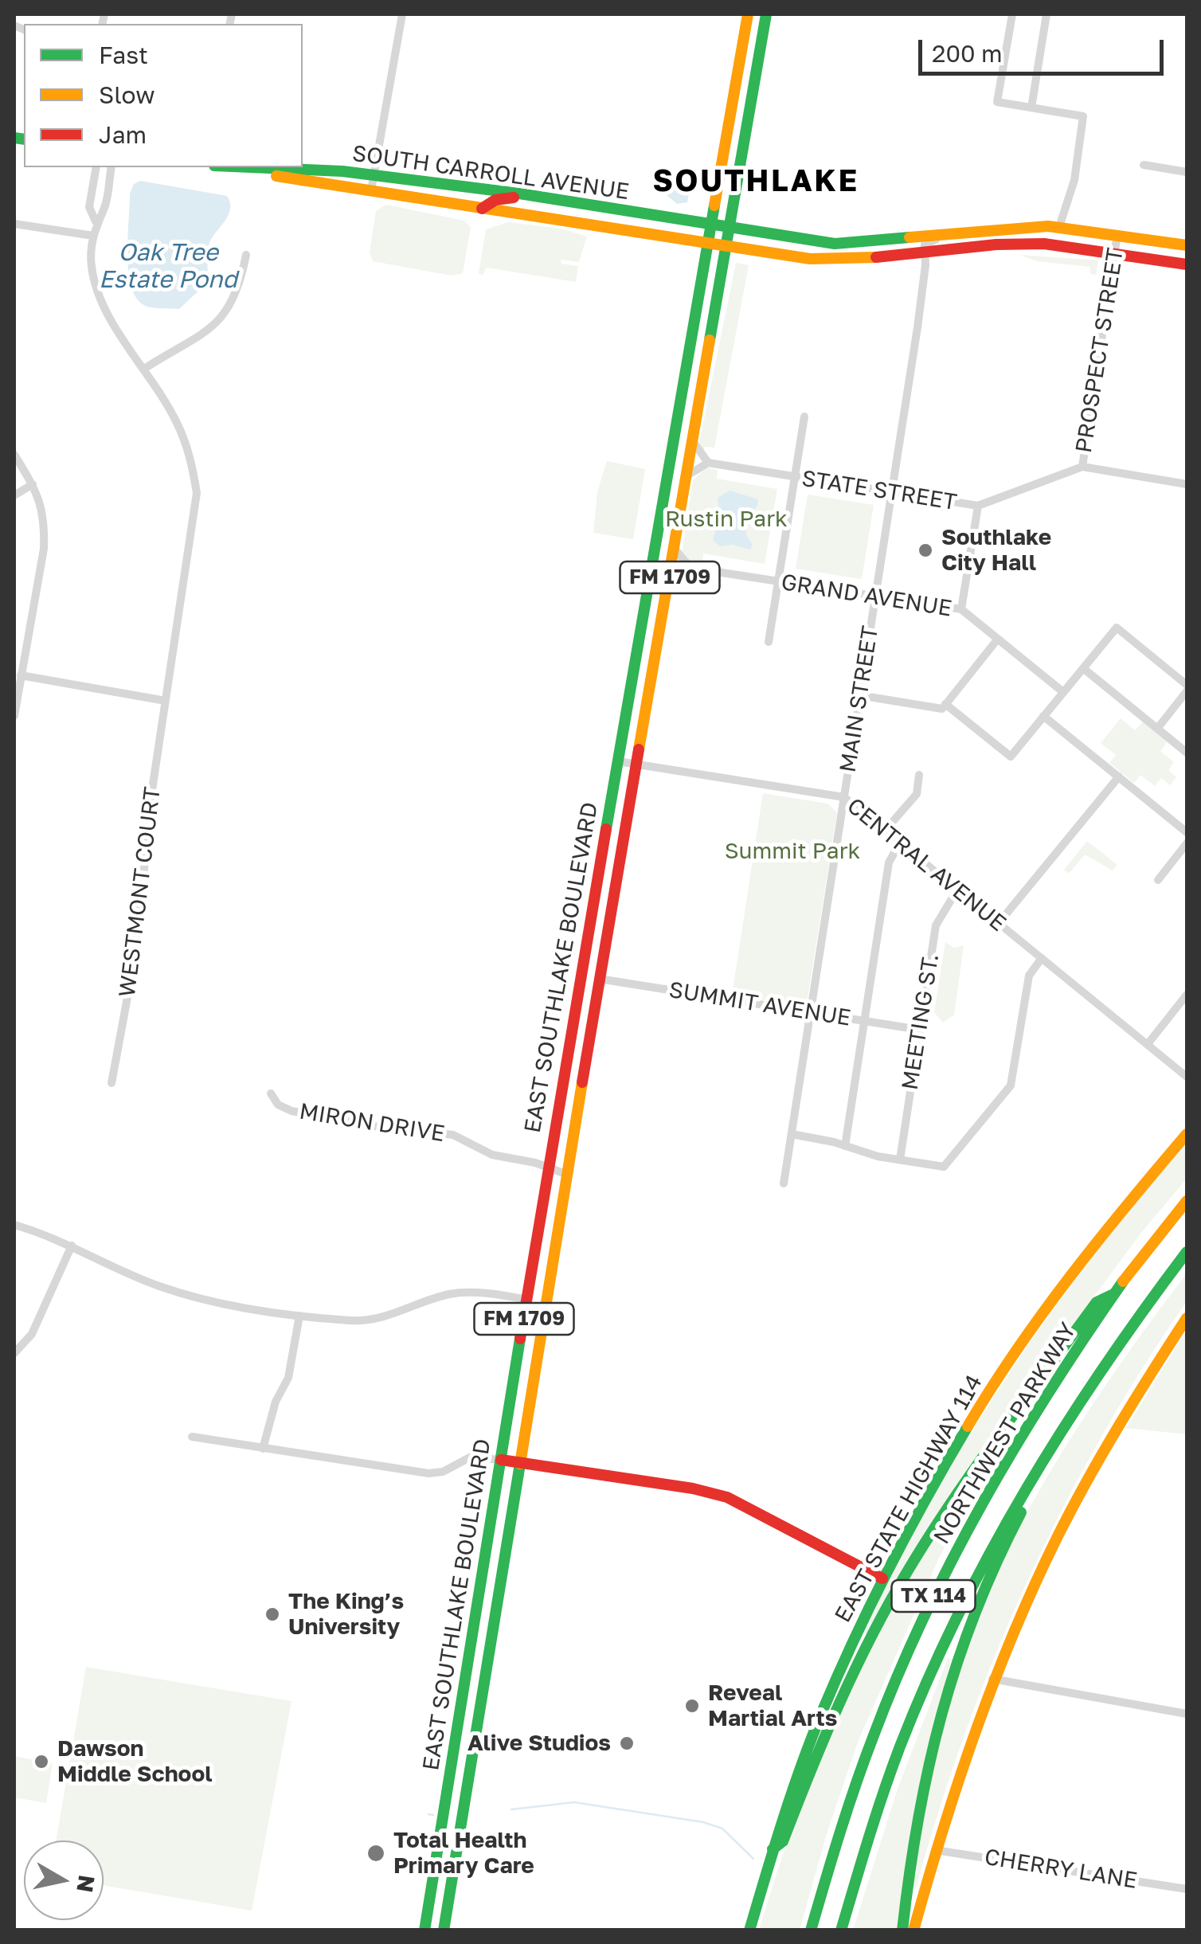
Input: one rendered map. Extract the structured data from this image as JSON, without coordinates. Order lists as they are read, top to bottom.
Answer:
{
  "streets": {
    "main road": [
      "SOUTH CARROLL AVENUE",
      "FM 1709",
      "EAST SOUTHLAKE BOULEVARD",
      "NORTHWEST PARKWAY",
      "EAST STATE HIGHWAY 114",
      "TX 114"
    ],
    "street": [
      "PROSPECT STREET",
      "STATE STREET",
      "GRAND AVENUE",
      "MAIN STREET",
      "CENTRAL AVENUE",
      "WESTMONT COURT",
      "SUMMIT AVENUE",
      "MEETING ST.",
      "MIRON DRIVE",
      "CHERRY LANE"
    ]
  },
  "crossings": [
    ["SOUTH CARROLL AVENUE", "PROSPECT STREET"],
    ["SOUTH CARROLL AVENUE", "MAIN STREET"],
    ["SOUTH CARROLL AVENUE", "EAST SOUTHLAKE BOULEVARD"],
    ["PROSPECT STREET", "STATE STREET"],
    ["STATE STREET", "MAIN STREET"],
    ["GRAND AVENUE", "MAIN STREET"],
    ["MAIN STREET", "CENTRAL AVENUE"],
    ["MAIN STREET", "SUMMIT AVENUE"],
    ["CENTRAL AVENUE", "EAST SOUTHLAKE BOULEVARD"],
    ["CENTRAL AVENUE", "MEETING ST."],
    ["EAST SOUTHLAKE BOULEVARD", "SUMMIT AVENUE"],
    ["EAST SOUTHLAKE BOULEVARD", "MIRON DRIVE"],
    ["SUMMIT AVENUE", "MEETING ST."]
  ],
  "districts": ["SOUTHLAKE"],
  "water": ["Oak Tree Estate Pond"],
  "parks": ["Rustin Park", "Summit Park"],
  "places": [
    "Southlake City Hall",
    "The King’s University",
    "Reveal Martial Arts",
    "Alive Studios",
    "Dawson Middle School",
    "Total Health Primary Care"
  ],
  "legend": ["Fast", "Slow", "Jam"],
  "scale_bar": "200 m",
  "north": "right"
}
